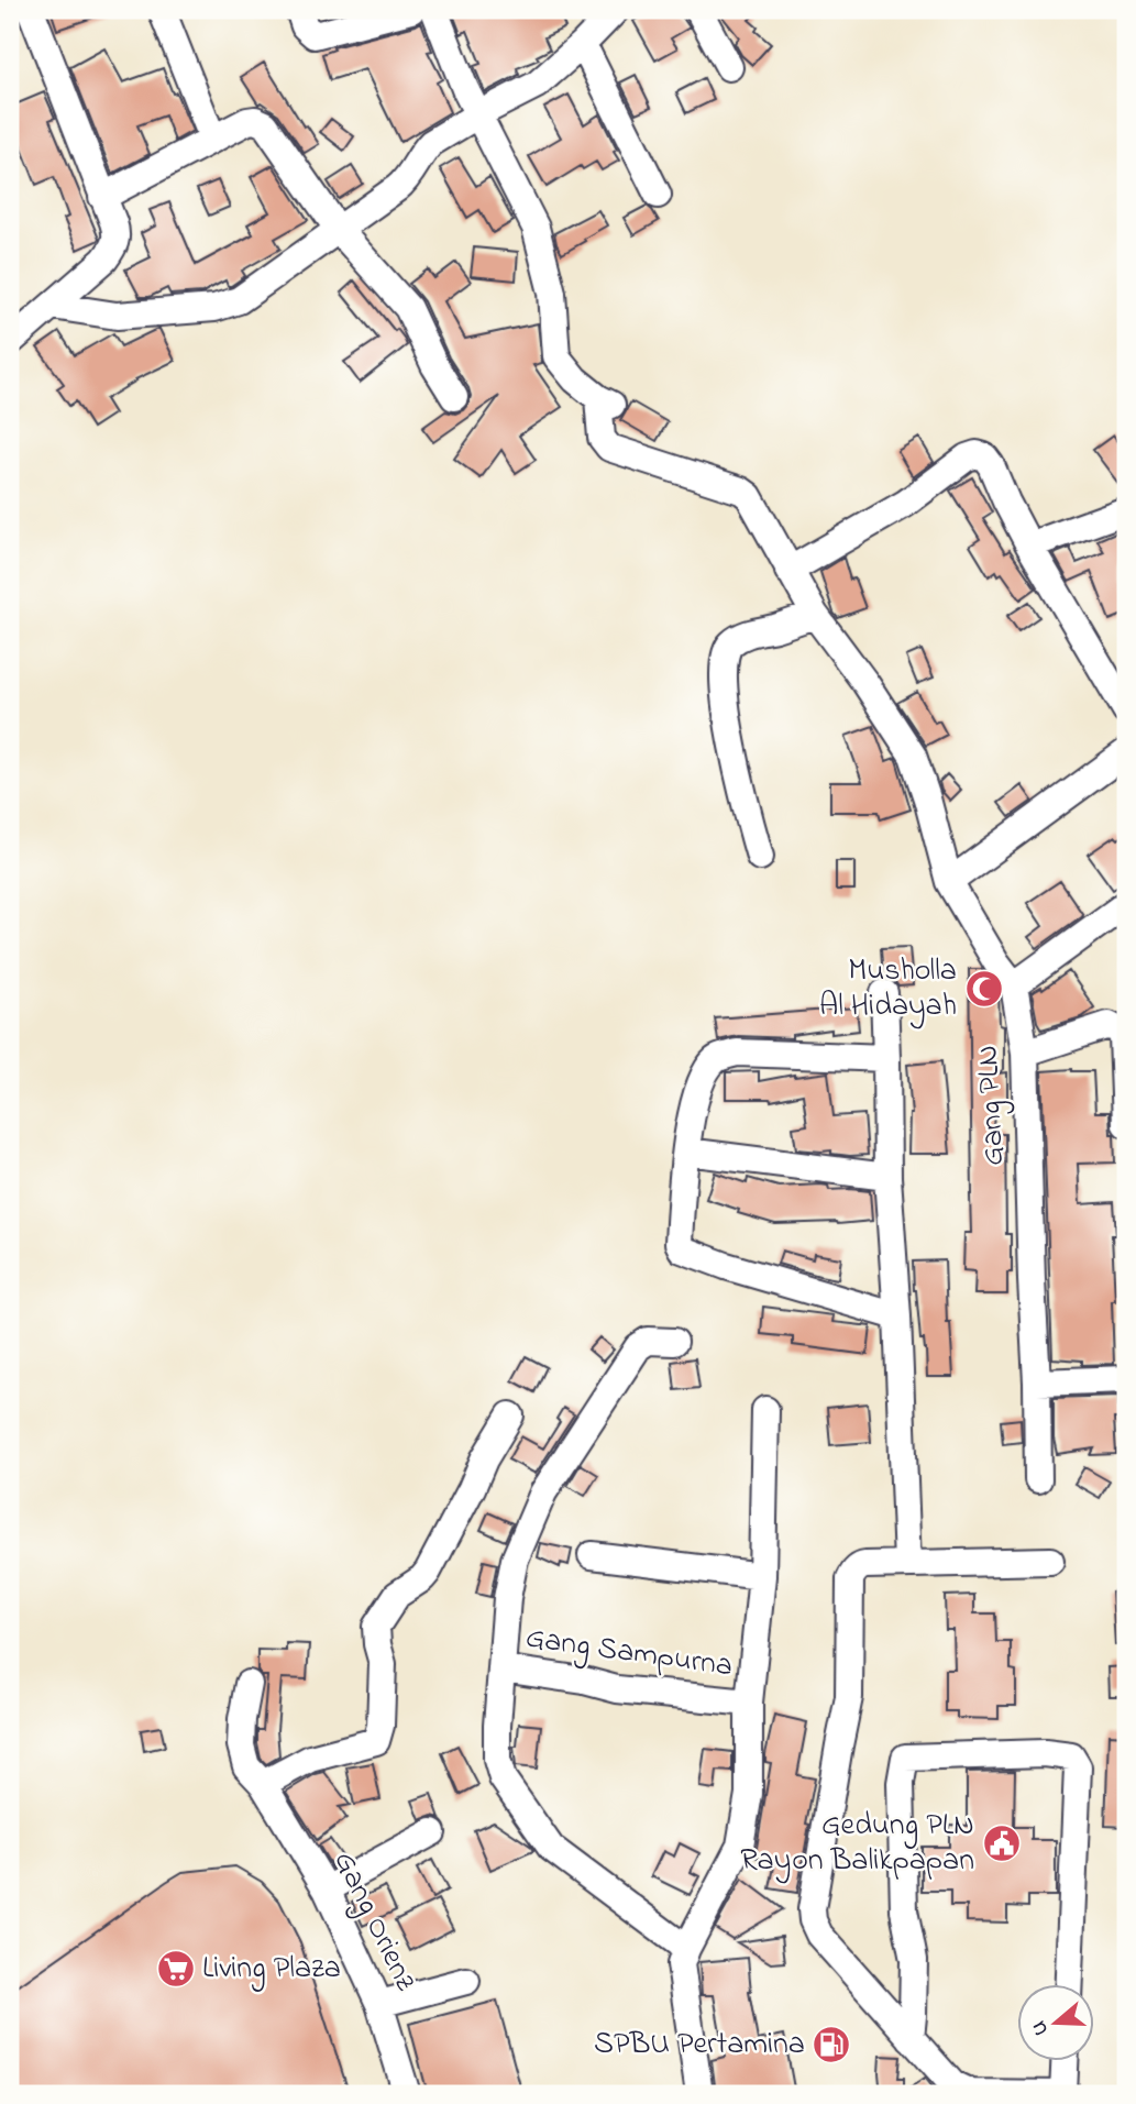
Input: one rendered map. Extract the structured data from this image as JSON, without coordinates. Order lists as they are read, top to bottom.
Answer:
{
  "streets": {
    "street": ["Gang PLN", "Gang Sampurna", "Gang Orienz"]
  },
  "places": {
    "mosque": ["Musholla Al Hidayah"],
    "public building": ["Gedung PLN Rayon Balikpapan"],
    "supermarket": ["Living Plaza"],
    "fuel station": ["SPBU Pertamina"]
  },
  "north": "left"
}
